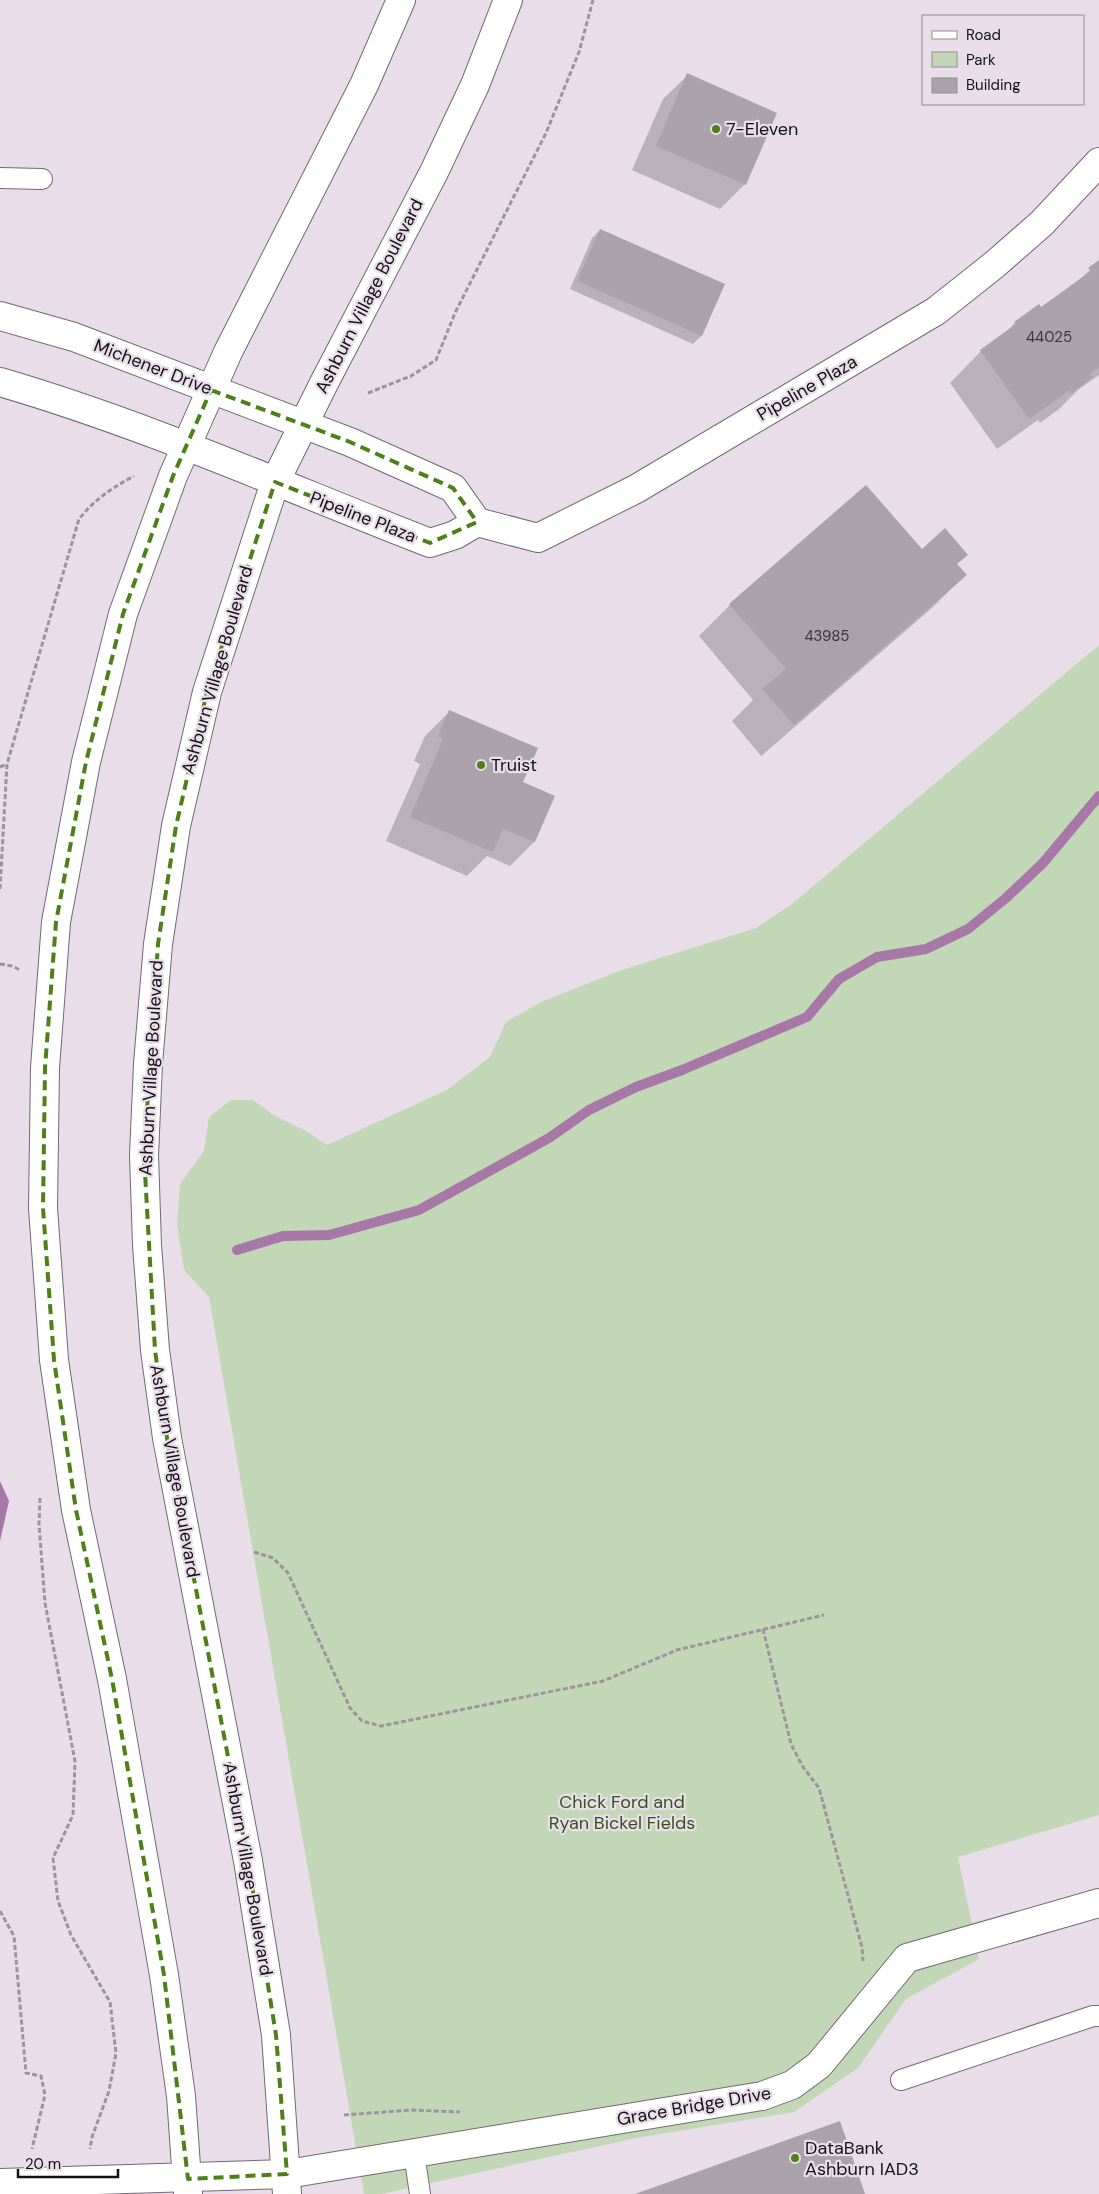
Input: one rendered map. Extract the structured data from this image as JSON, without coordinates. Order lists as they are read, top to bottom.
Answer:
{
  "streets": {
    "main road": [
      "Ashburn Village Boulevard",
      "Michener Drive",
      "Pipeline Plaza",
      "Grace Bridge Drive"
    ]
  },
  "crossings": [
    ["Ashburn Village Boulevard", "Michener Drive"],
    ["Ashburn Village Boulevard", "Pipeline Plaza"],
    ["Ashburn Village Boulevard", "Grace Bridge Drive"]
  ],
  "parks": ["Chick Ford and Ryan Bickel Fields"],
  "places": ["7-Eleven", "Truist", "DataBank Ashburn IAD3"],
  "house_numbers": ["44025", "43985"],
  "legend": ["Road", "Park", "Building"],
  "scale_bar": "20 m"
}
